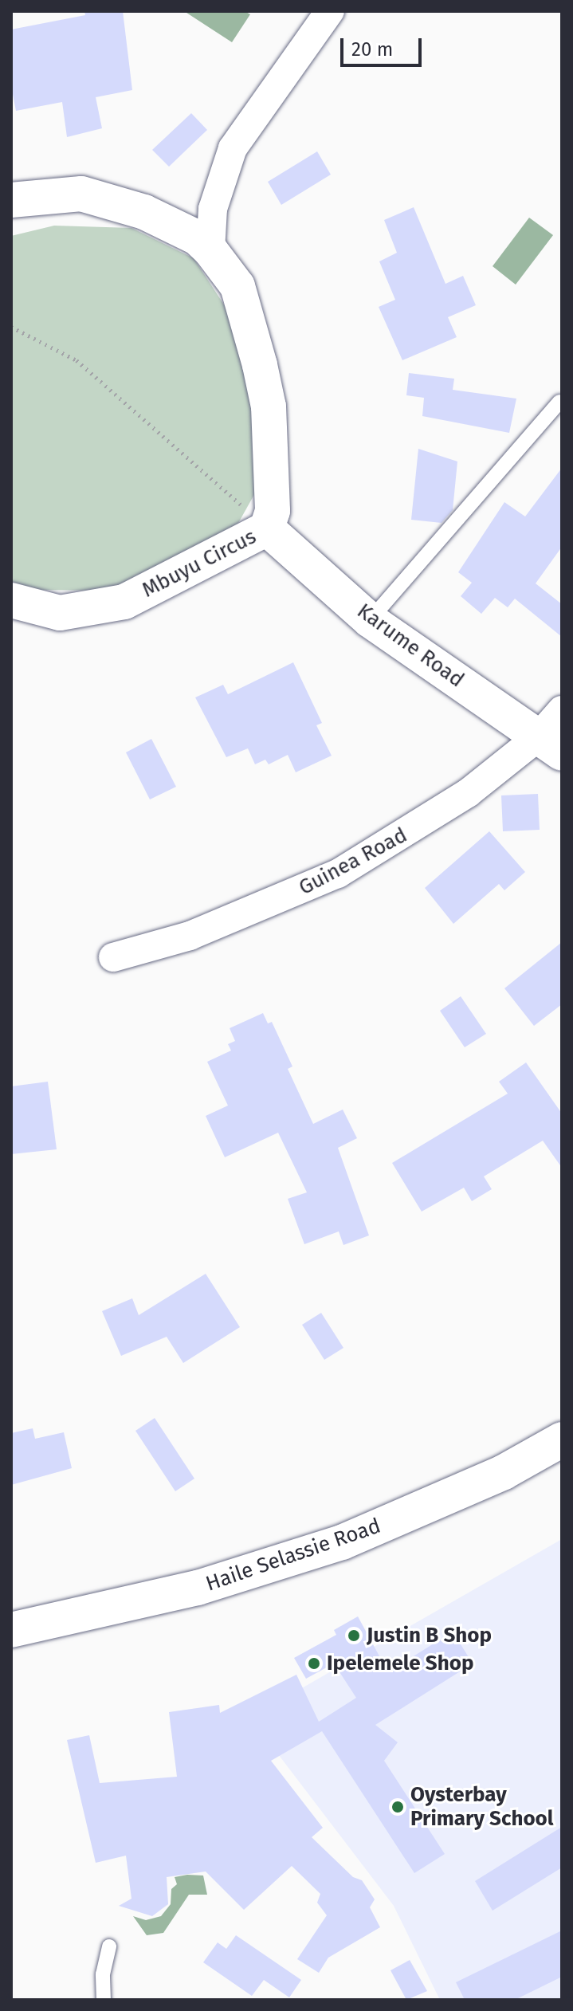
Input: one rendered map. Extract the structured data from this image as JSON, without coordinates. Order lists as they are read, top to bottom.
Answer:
{
  "streets": {
    "street": [
      "Mbuyu Circus",
      "Karume Road",
      "Guinea Road",
      "Haile Selassie Road"
    ]
  },
  "crossings": [
    ["Mbuyu Circus", "Karume Road"],
    ["Karume Road", "Guinea Road"]
  ],
  "places": ["Justin B Shop", "Ipelemele Shop", "Oysterbay Primary School"],
  "scale_bar": "20 m"
}
